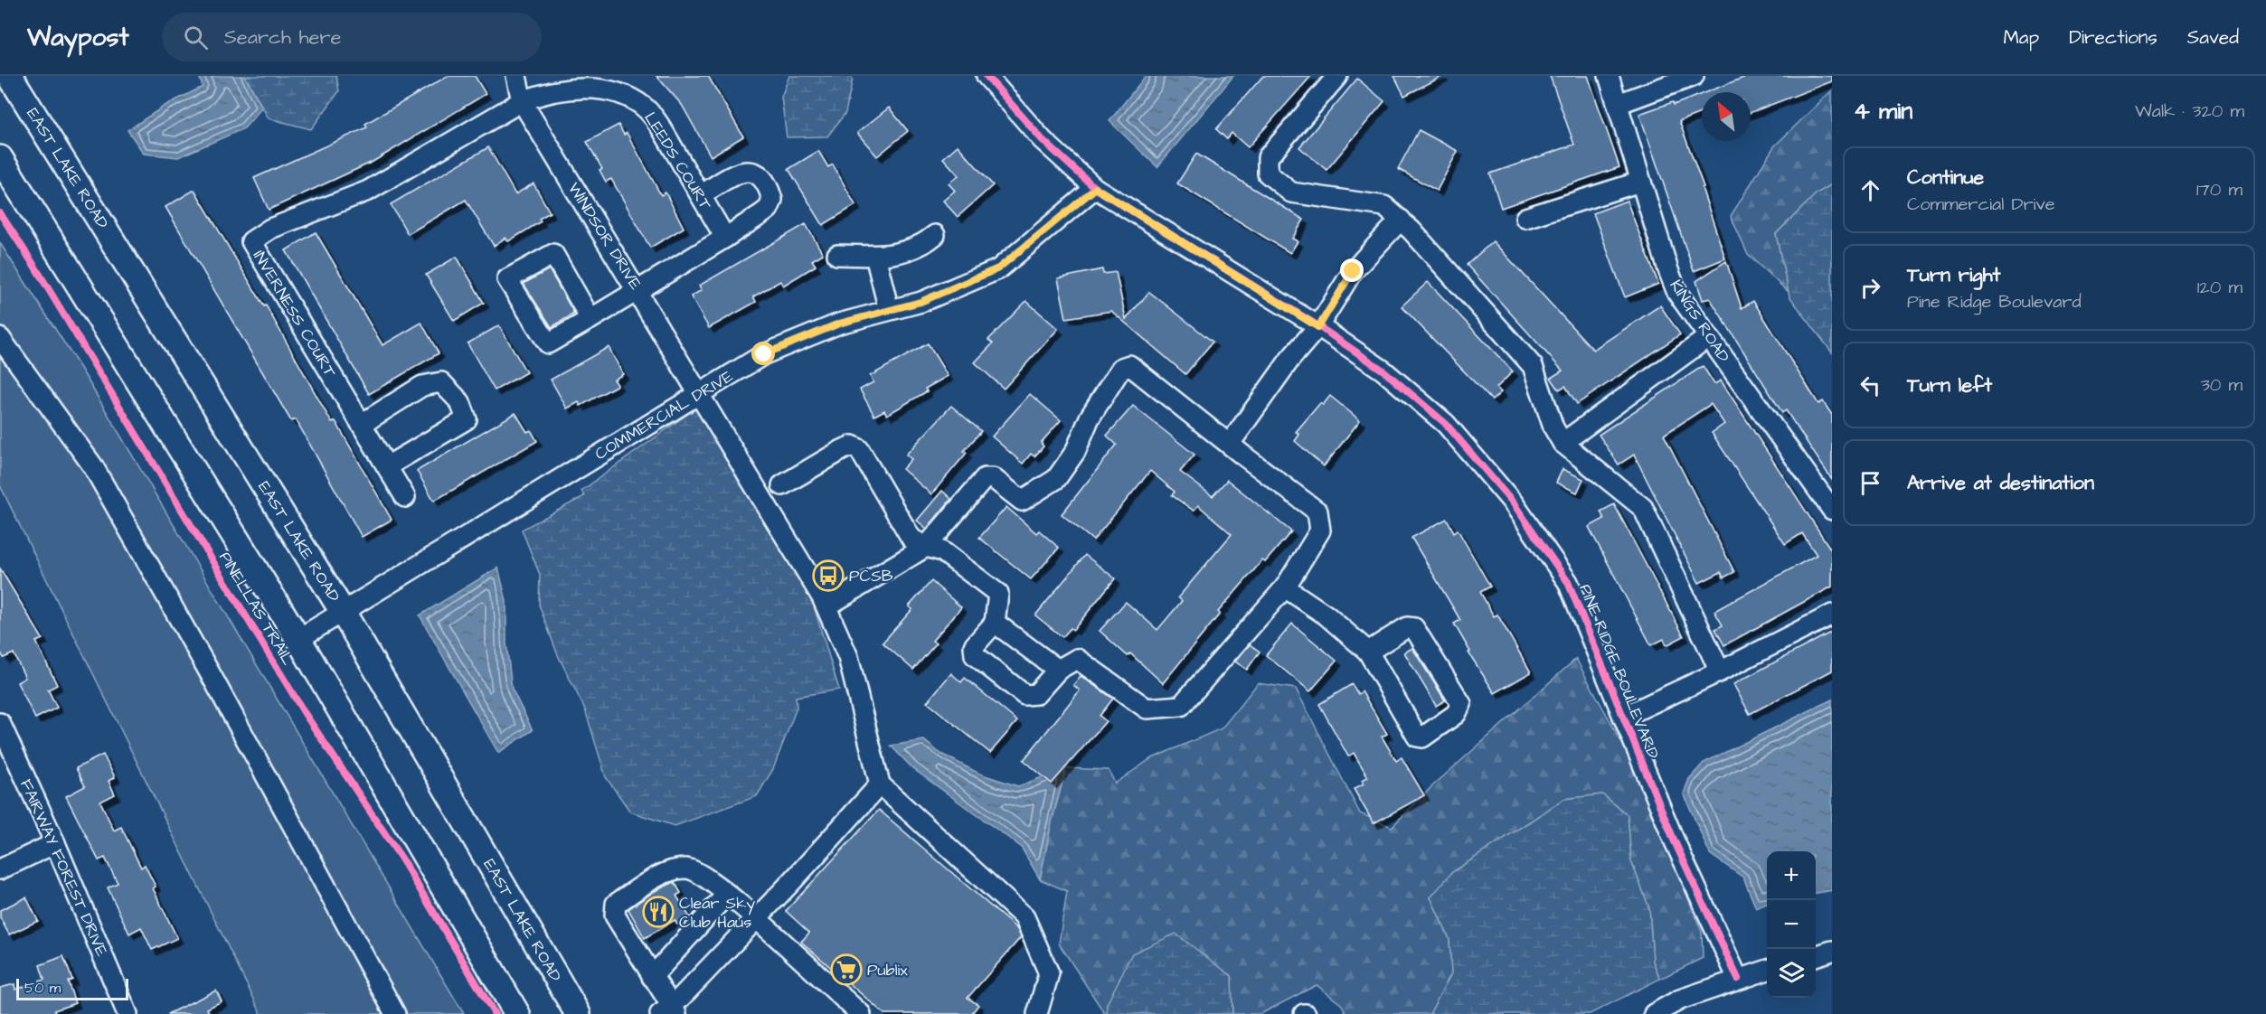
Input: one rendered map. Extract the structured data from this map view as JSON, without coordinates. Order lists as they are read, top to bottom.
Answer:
{
  "streets": {
    "main road": ["EAST LAKE ROAD"],
    "street": [
      "LEEDS COURT",
      "WINDSOR DRIVE",
      "INVERNESS COURT",
      "KINGS ROAD",
      "COMMERCIAL DRIVE",
      "PINE RIDGE BOULEVARD",
      "FAIRWAY FOREST DRIVE"
    ],
    "cycle path": ["PINELLAS TRAIL"]
  },
  "crossings": [
    ["LEEDS COURT", "WINDSOR DRIVE"],
    ["LEEDS COURT", "INVERNESS COURT"],
    ["EAST LAKE ROAD", "COMMERCIAL DRIVE"],
    ["WINDSOR DRIVE", "INVERNESS COURT"],
    ["WINDSOR DRIVE", "COMMERCIAL DRIVE"],
    ["COMMERCIAL DRIVE", "PINE RIDGE BOULEVARD"]
  ],
  "places": {
    "bus stop": ["PCSB"],
    "restaurant": ["Clear Sky Club Haus"],
    "supermarket": ["Publix"]
  },
  "scale_bar": "50 m",
  "north": "top left",
  "page": {
    "header": "Waypost",
    "search": "Search here",
    "nav": ["Map", "Directions", "Saved"],
    "heading": ["4 min", "Walk · 320 m"],
    "list": [
      ["Continue", "Commercial Drive", "170 m"],
      ["Turn right", "Pine Ridge Boulevard", "120 m"],
      ["Turn left", "30 m"],
      "Arrive at destination"
    ],
    "map_buttons": ["+", "−"],
    "scale": "50 m"
  }
}
